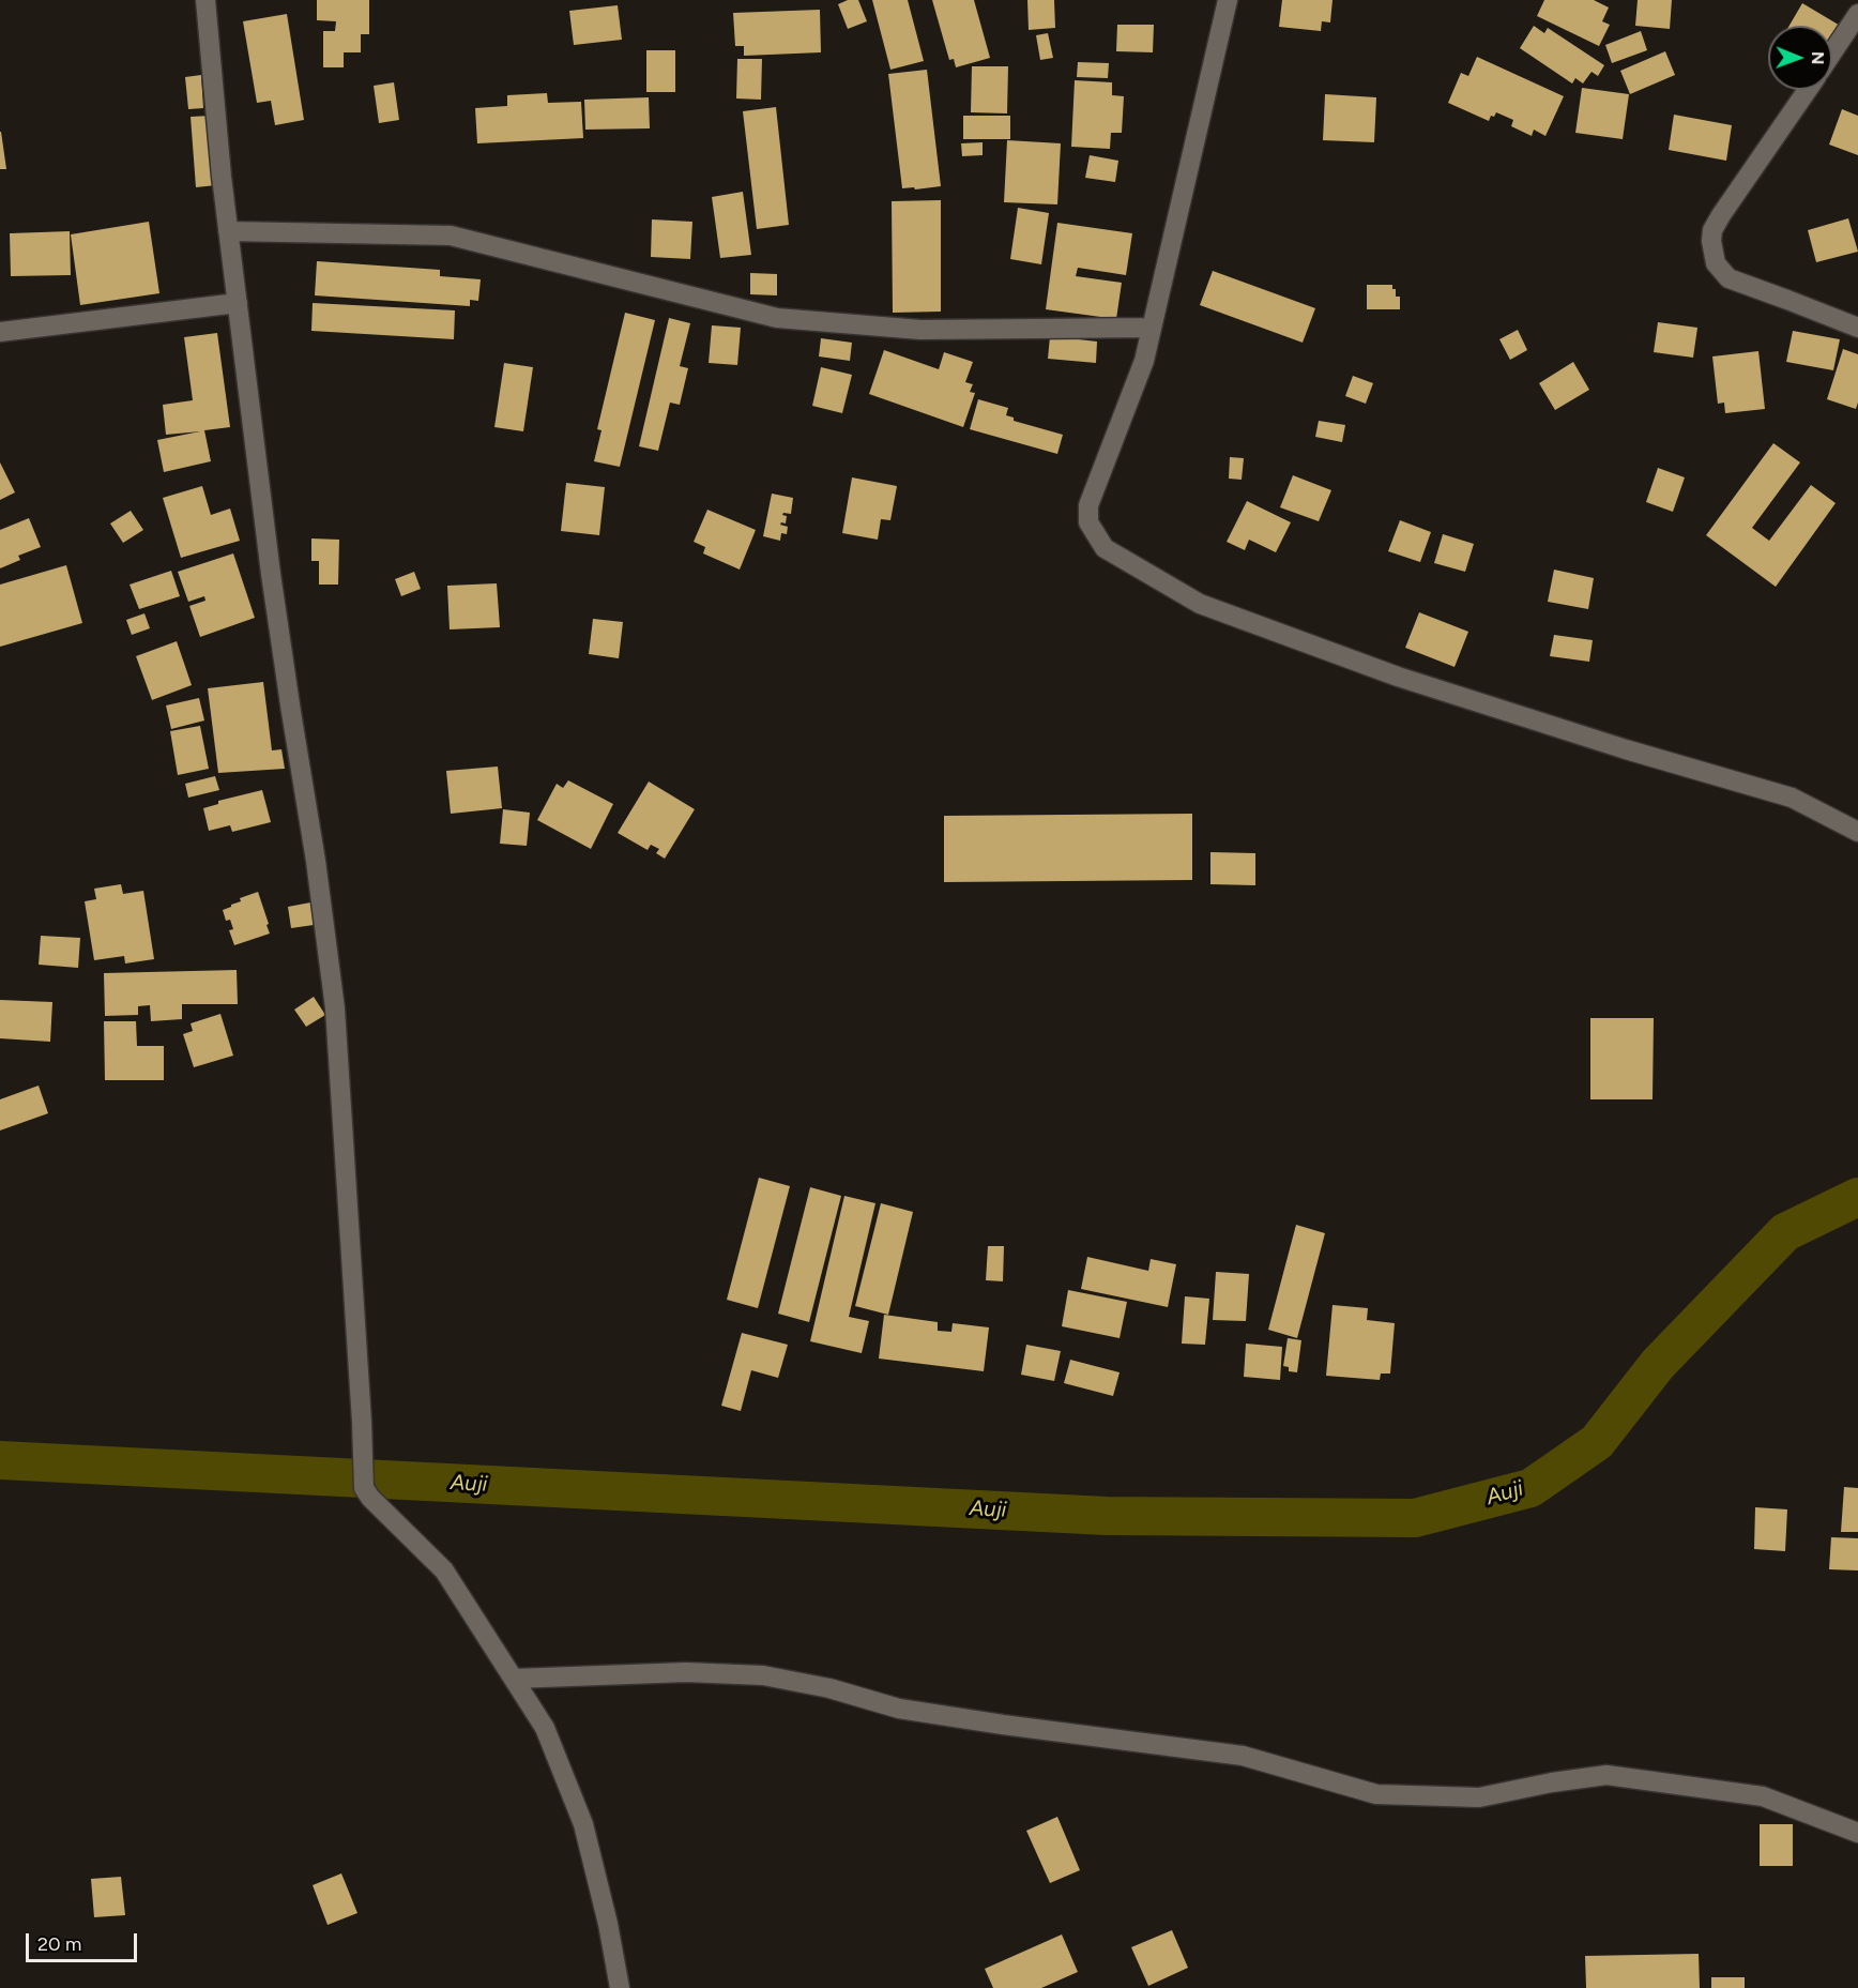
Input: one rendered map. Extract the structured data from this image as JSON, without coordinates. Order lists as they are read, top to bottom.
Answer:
{
  "water": ["Auji"],
  "scale_bar": "20 m",
  "north": "right"
}
